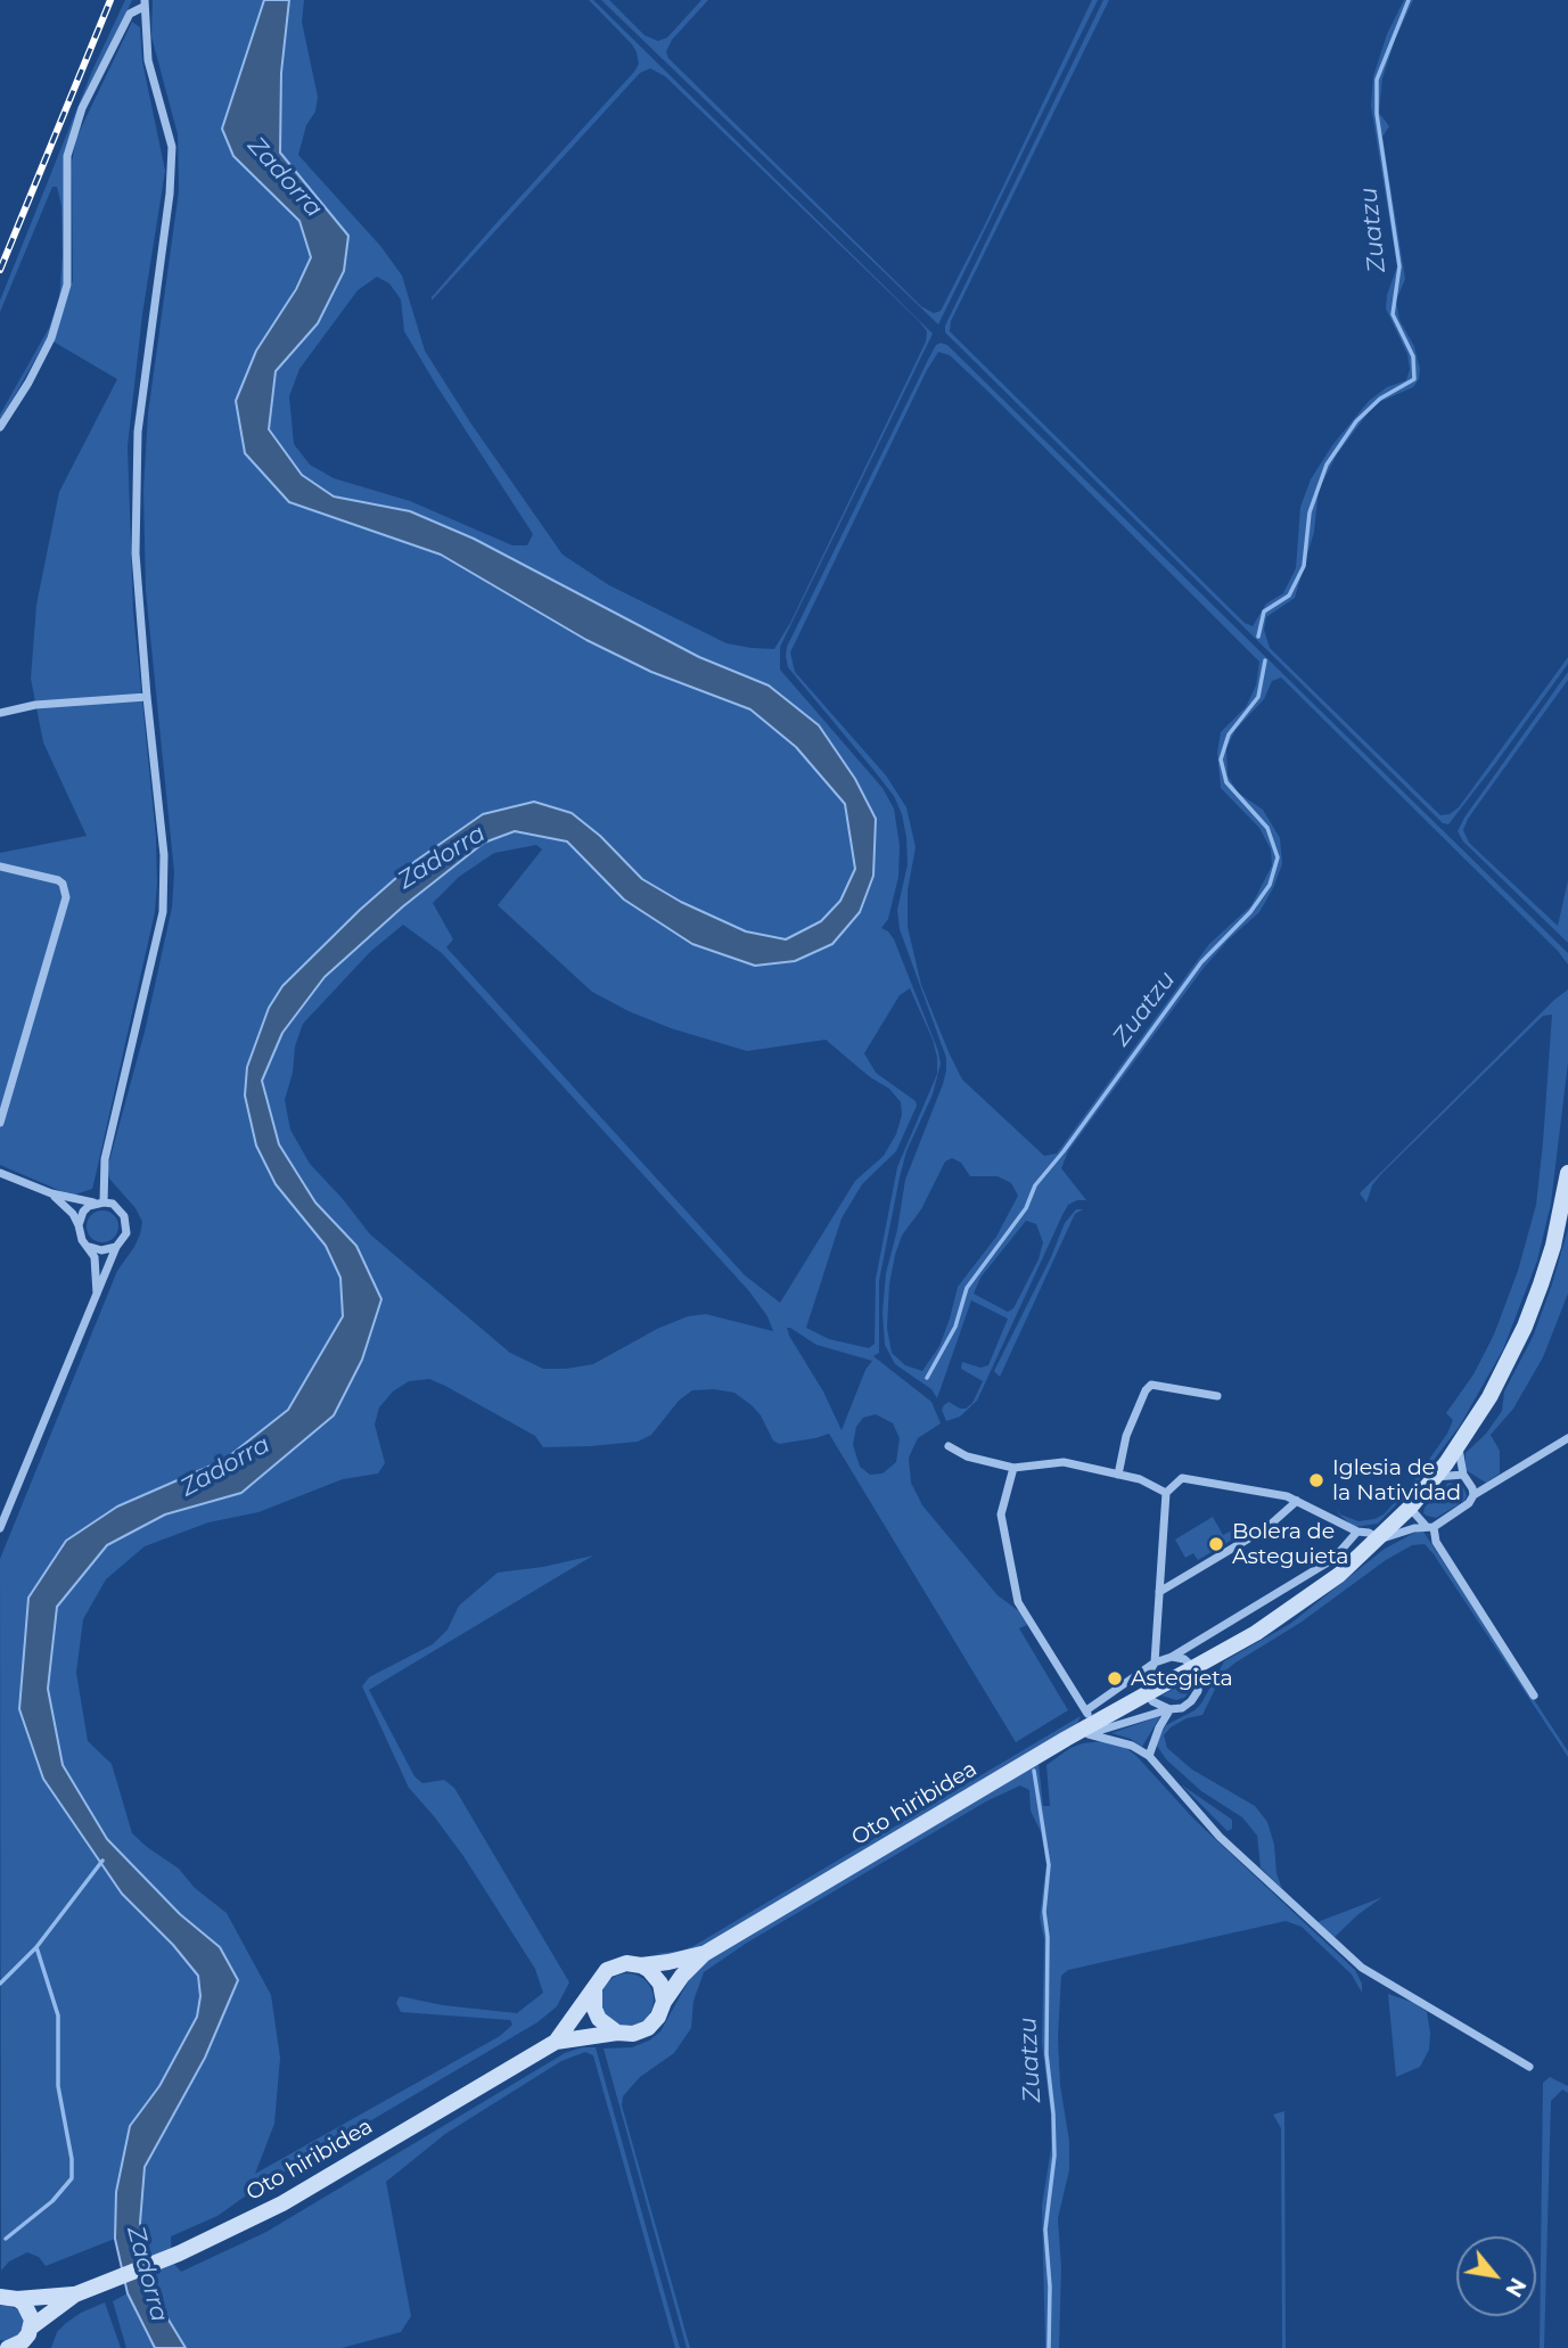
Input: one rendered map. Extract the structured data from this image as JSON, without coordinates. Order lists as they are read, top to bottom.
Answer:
{
  "streets": {
    "street": ["Oto hiribidea"]
  },
  "water": ["Zadorra", "Zuatzu"],
  "places": ["Iglesia de la Natividad", "Bolera de Asteguieta", "Astegieta"],
  "north": "bottom right"
}
